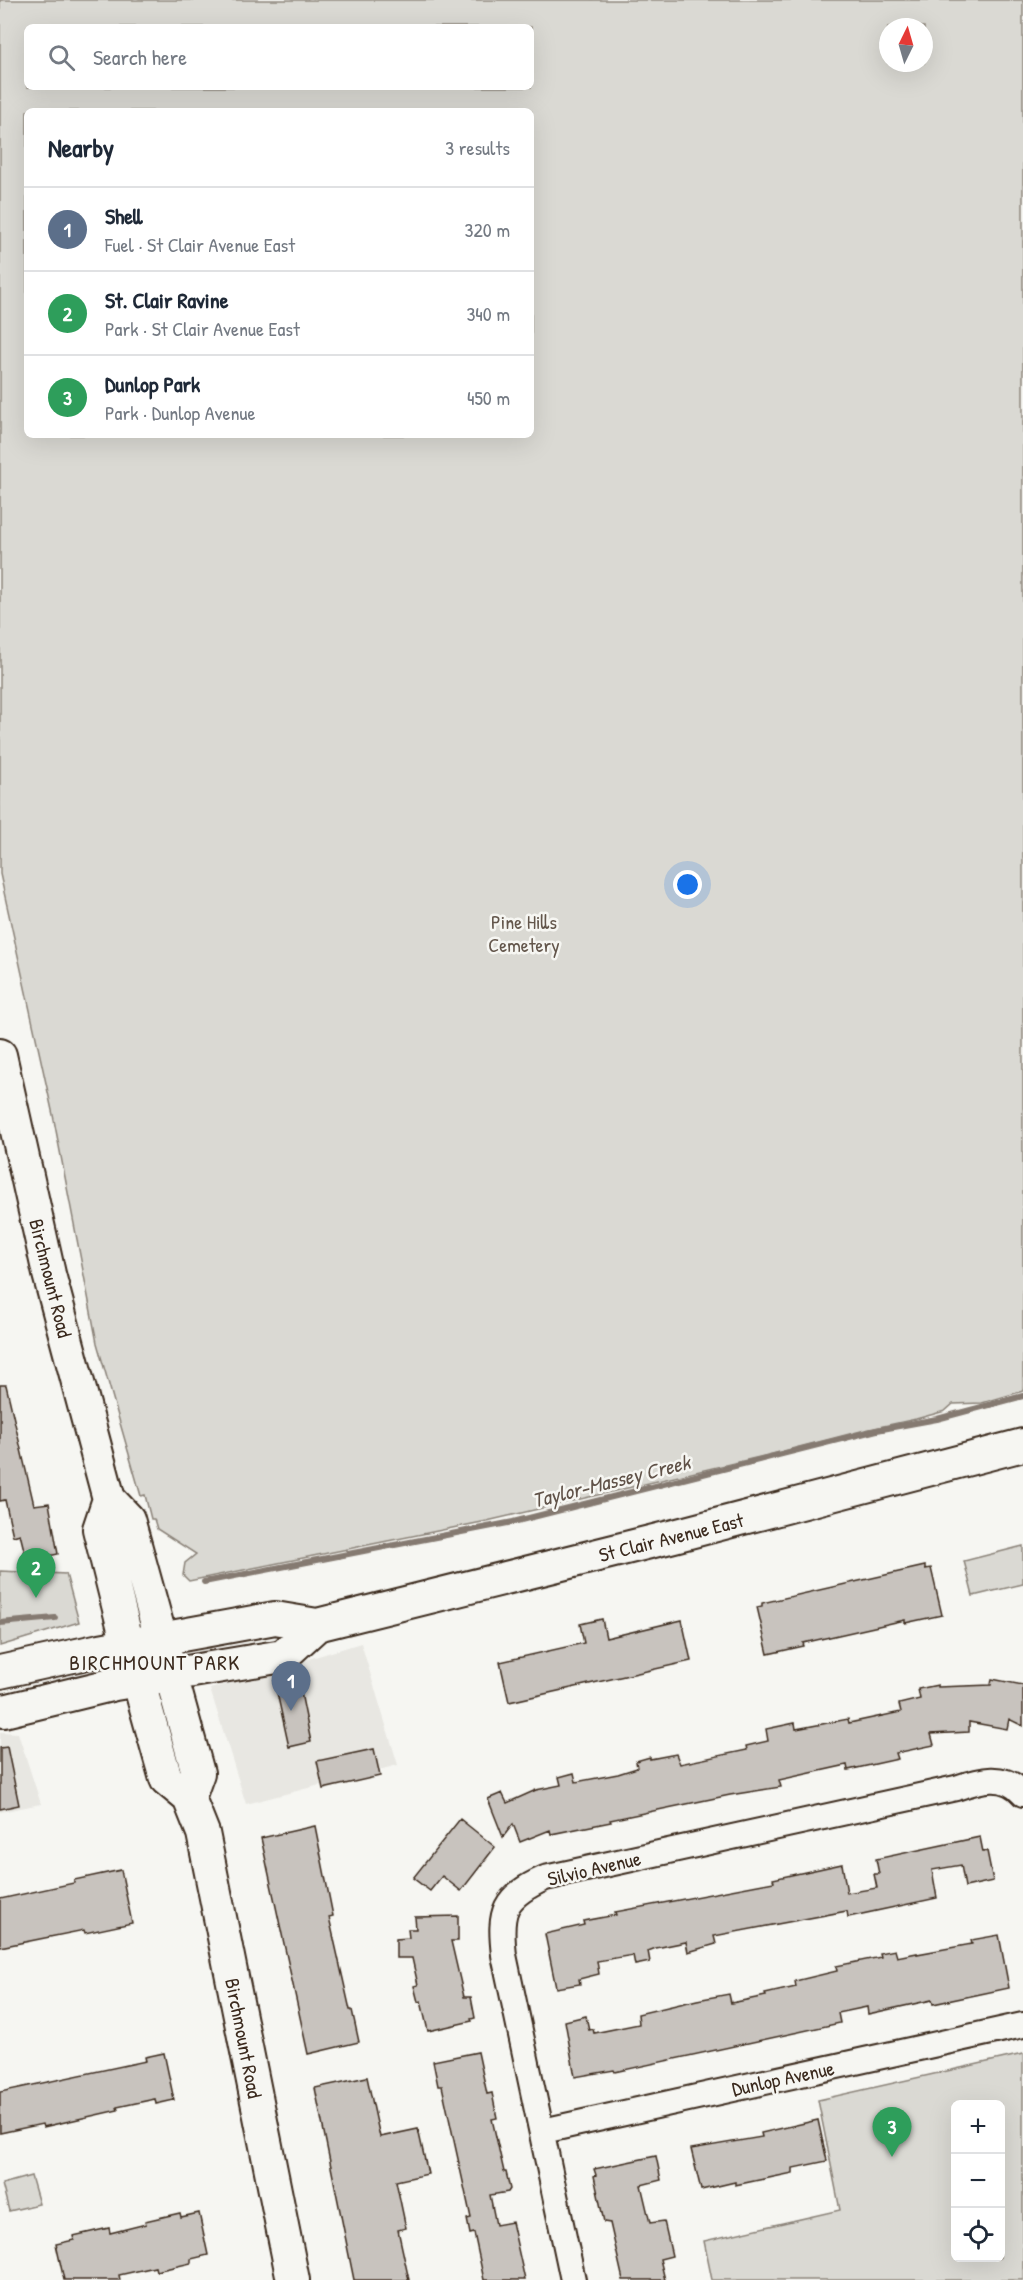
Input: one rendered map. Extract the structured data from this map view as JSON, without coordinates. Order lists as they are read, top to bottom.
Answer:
{
  "streets": {
    "main road": ["Birchmount Road", "St Clair Avenue East"],
    "street": ["Silvio Avenue", "Dunlop Avenue"]
  },
  "crossings": [
    ["Birchmount Road", "St Clair Avenue East"],
    ["Silvio Avenue", "Dunlop Avenue"]
  ],
  "districts": ["BIRCHMOUNT PARK"],
  "water": ["Taylor-Massey Creek"],
  "parks": ["Pine Hills Cemetery"],
  "north": "top",
  "page": {
    "search": "Search here",
    "heading": ["Nearby", "3 results"],
    "list": [
      {
        "mark": "1",
        "name": "Shell",
        "note": "Fuel · St Clair Avenue East",
        "value": "320 m"
      },
      {
        "mark": "2",
        "name": "St. Clair Ravine",
        "note": "Park · St Clair Avenue East",
        "value": "340 m"
      },
      {
        "mark": "3",
        "name": "Dunlop Park",
        "note": "Park · Dunlop Avenue",
        "value": "450 m"
      }
    ],
    "pins": ["2", "1", "3"],
    "map_buttons": ["+", "−"]
  }
}
